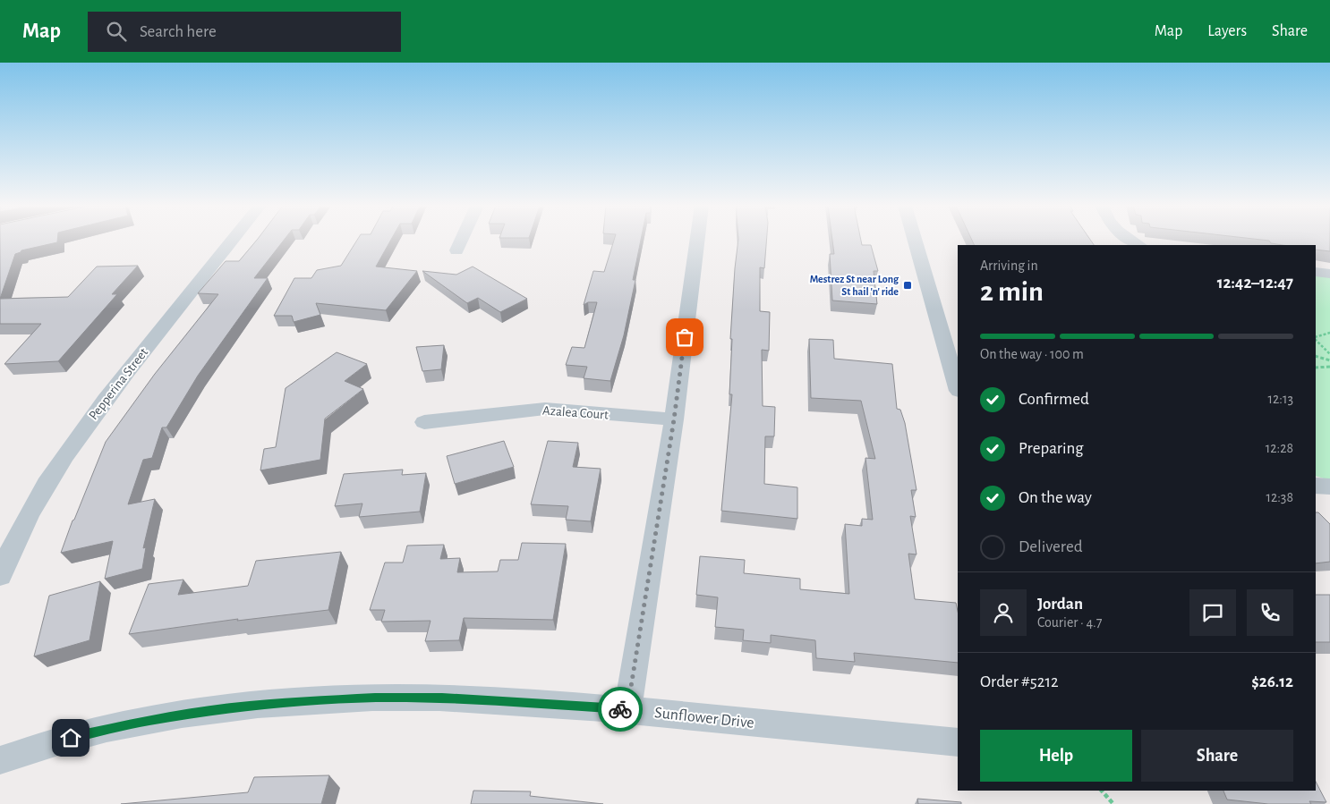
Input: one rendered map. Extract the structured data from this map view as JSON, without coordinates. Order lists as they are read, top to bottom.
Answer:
{
  "streets": {
    "street": ["Pepperina Street", "Azalea Court", "Sunflower Drive"]
  },
  "places": {
    "transit": ["Mestrez St near Long St hail 'n' ride"]
  },
  "page": {
    "header": "Map",
    "search": "Search here",
    "nav": ["Map", "Layers", "Share"],
    "heading": ["2 min", "Arriving in", "12:42–12:47"],
    "panel": [
      "Jordan",
      "Courier · 4.7",
      "Order #5212",
      "$26.12"
    ],
    "bar": "On the way · 100 m",
    "list": [
      ["Confirmed", "12:13"],
      ["Preparing", "12:28"],
      ["On the way", "12:38"],
      "Delivered"
    ],
    "buttons": ["Help", "Share"]
  }
}
